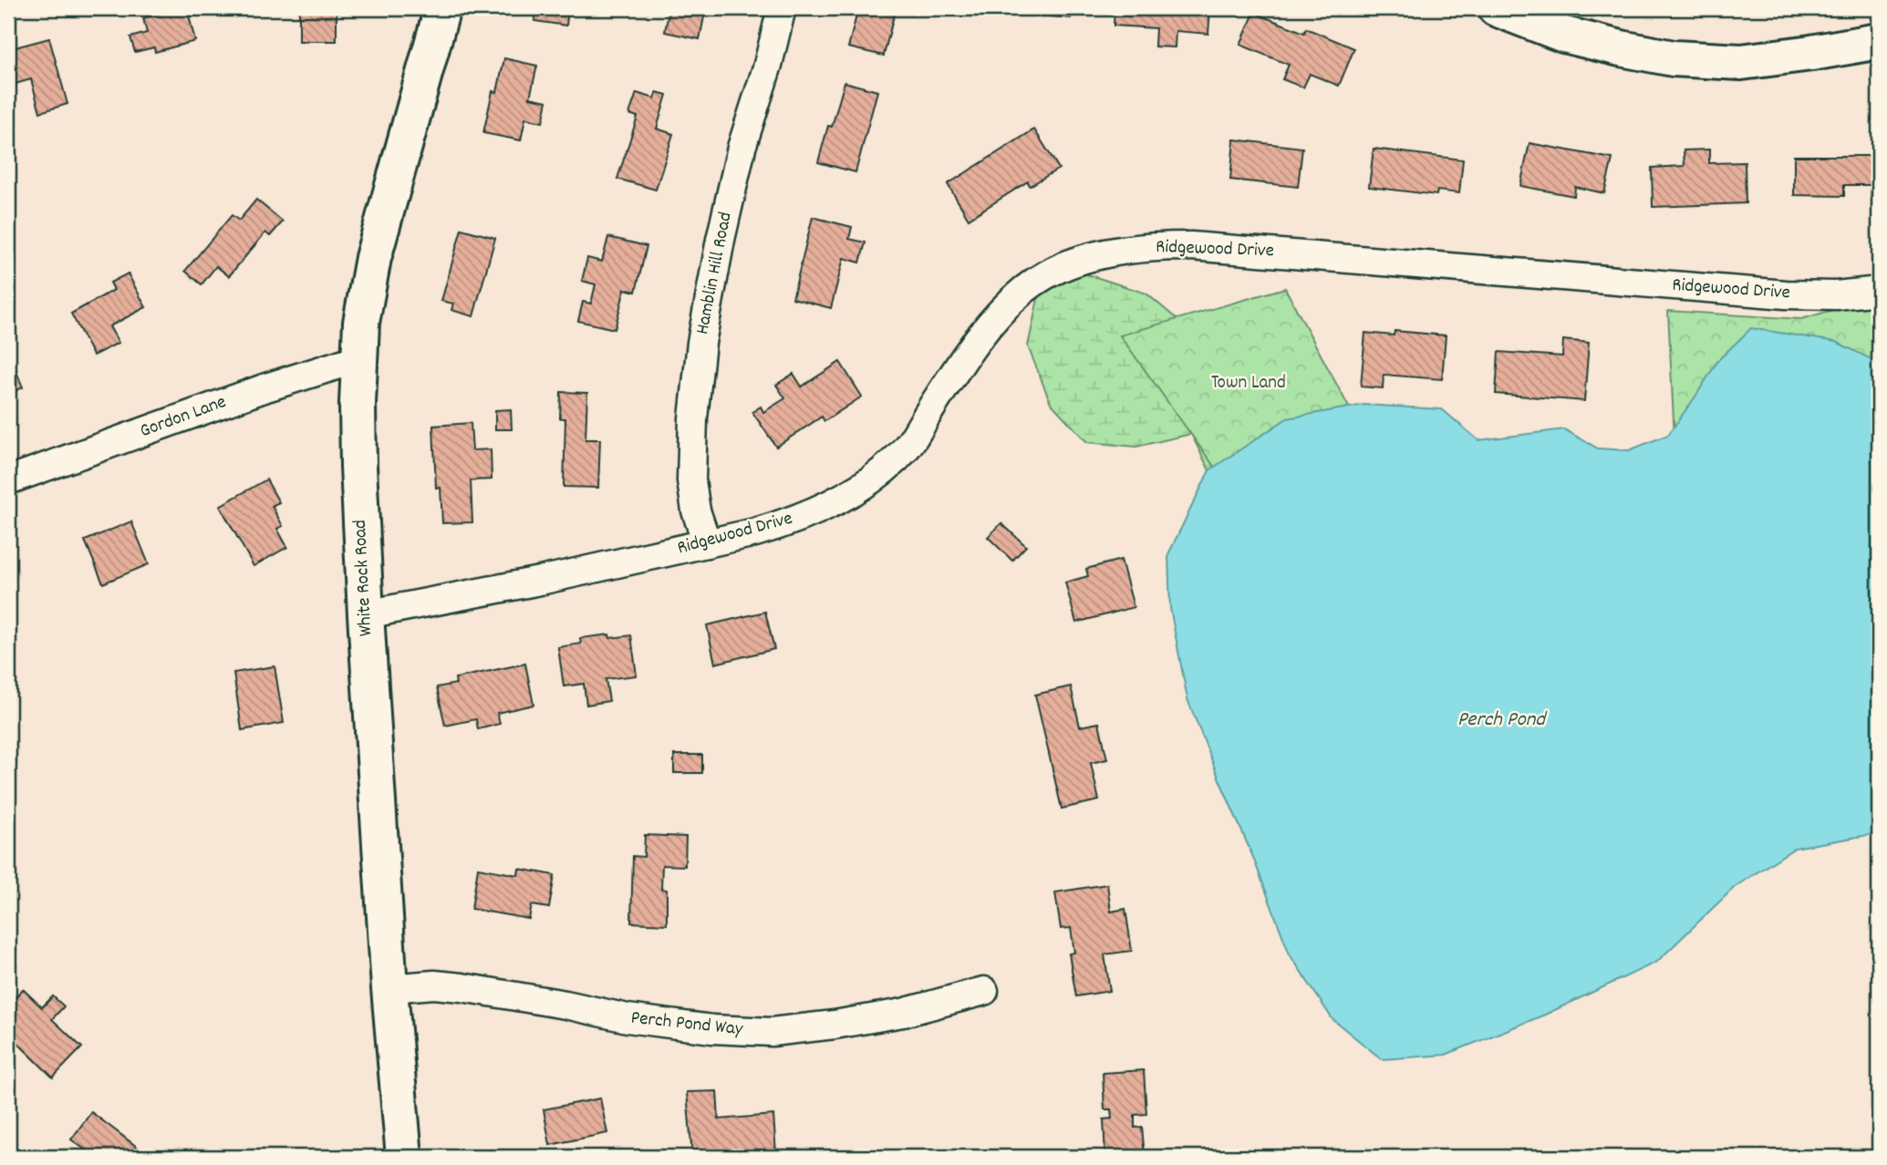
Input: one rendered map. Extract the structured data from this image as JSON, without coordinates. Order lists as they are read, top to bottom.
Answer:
{
  "streets": {
    "street": [
      "Ridgewood Drive",
      "Hamblin Hill Road",
      "Gordon Lane",
      "White Rock Road",
      "Perch Pond Way"
    ]
  },
  "crossings": [
    ["Ridgewood Drive", "Hamblin Hill Road"],
    ["Ridgewood Drive", "White Rock Road"],
    ["Gordon Lane", "White Rock Road"],
    ["White Rock Road", "Perch Pond Way"]
  ],
  "water": ["Perch Pond"],
  "parks": ["Town Land"]
}
